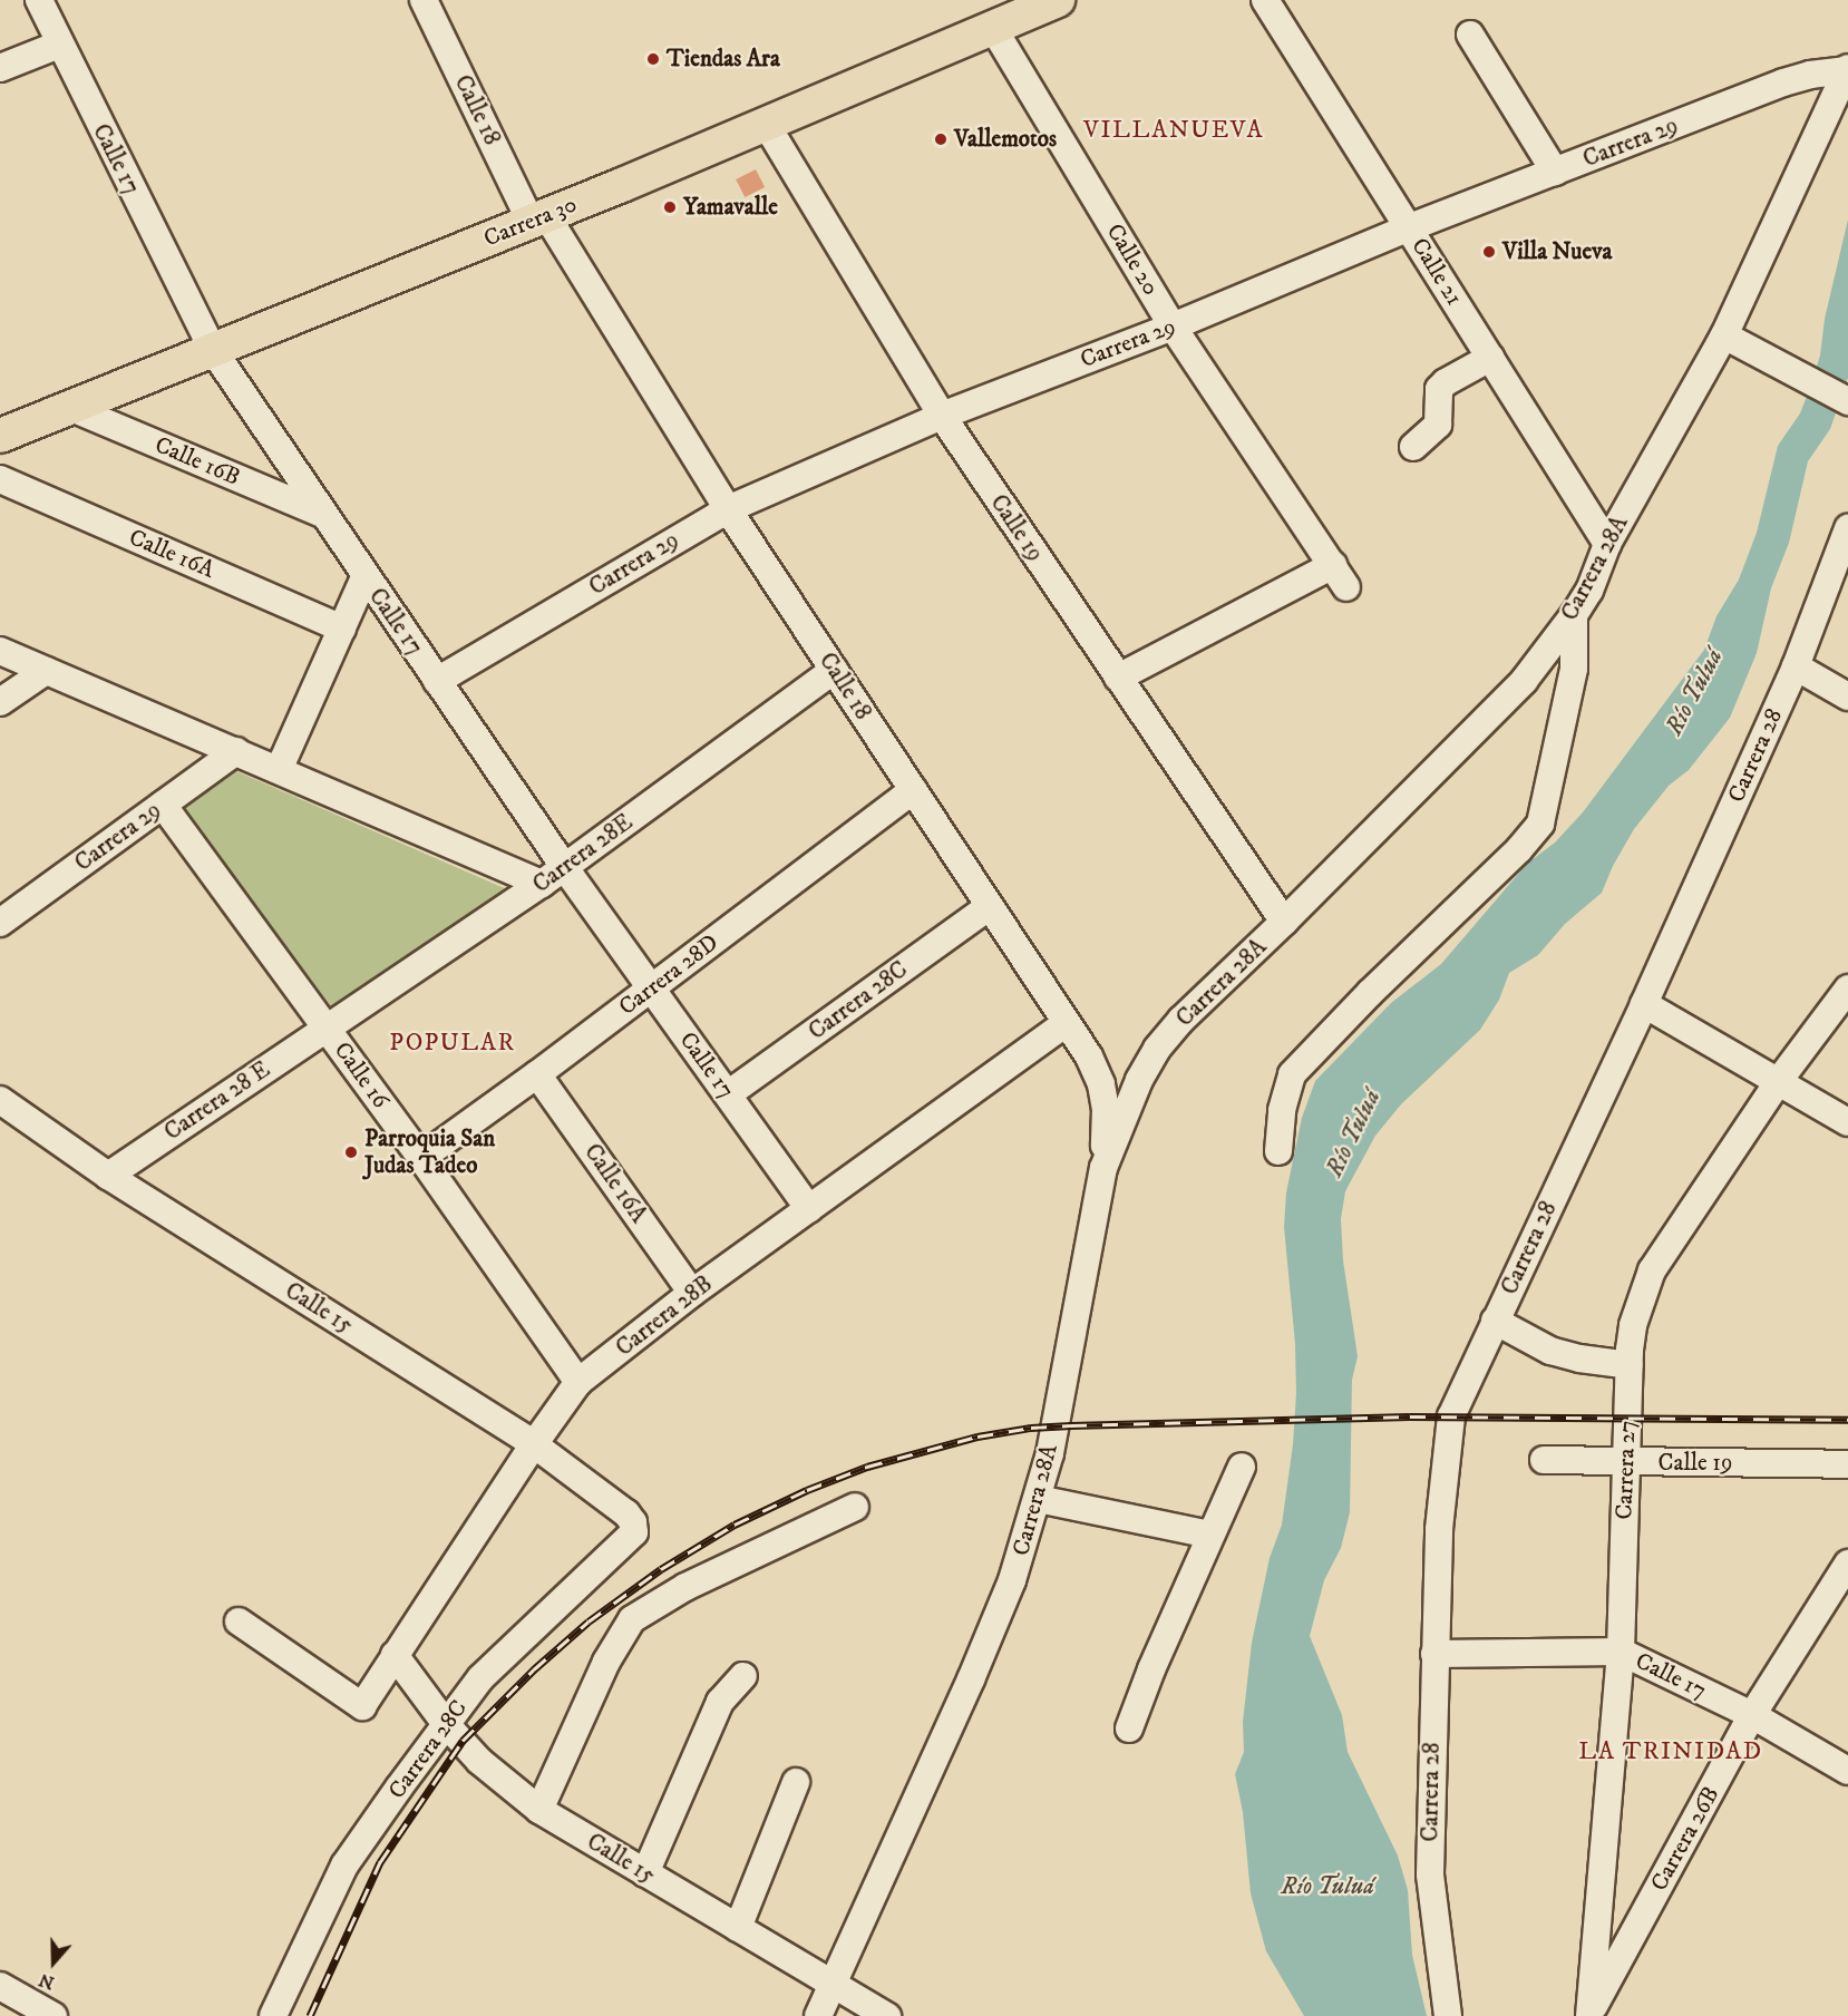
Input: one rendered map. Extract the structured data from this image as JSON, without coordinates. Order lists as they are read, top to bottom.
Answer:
{
  "streets": {
    "main road": ["Carrera 30"],
    "street": [
      "Calle 18",
      "Carrera 29",
      "Calle 17",
      "Calle 20",
      "Calle 21",
      "Calle 16B",
      "Calle 19",
      "Calle 16A",
      "Carrera 28A",
      "Carrera 28",
      "Carrera 28E",
      "Carrera 28D",
      "Carrera 28C",
      "Calle 16",
      "Carrera 28 E",
      "Calle 15",
      "Carrera 28B",
      "Carrera 27",
      "Carrera 26B"
    ]
  },
  "crossings": [
    ["Calle 18", "Carrera 29"],
    ["Calle 18", "Carrera 30"],
    ["Calle 18", "Carrera 28A"],
    ["Calle 18", "Carrera 28E"],
    ["Calle 18", "Carrera 28D"],
    ["Calle 18", "Carrera 28C"],
    ["Calle 18", "Carrera 28B"],
    ["Carrera 29", "Calle 17"],
    ["Carrera 29", "Calle 20"],
    ["Carrera 29", "Calle 21"],
    ["Carrera 29", "Calle 19"],
    ["Carrera 29", "Carrera 28A"],
    ["Carrera 29", "Calle 16"],
    ["Calle 17", "Carrera 30"],
    ["Calle 17", "Calle 16B"],
    ["Calle 17", "Carrera 28"],
    ["Calle 17", "Carrera 28E"],
    ["Calle 17", "Carrera 28D"],
    ["Calle 17", "Carrera 28C"],
    ["Calle 17", "Carrera 28B"],
    ["Calle 17", "Carrera 27"],
    ["Calle 17", "Carrera 26B"],
    ["Carrera 30", "Calle 20"],
    ["Carrera 30", "Calle 16B"],
    ["Carrera 30", "Calle 19"],
    ["Calle 20", "Calle 19"],
    ["Calle 21", "Carrera 28A"],
    ["Calle 19", "Carrera 28A"],
    ["Calle 19", "Carrera 27"],
    ["Calle 16A", "Carrera 28D"],
    ["Calle 16A", "Carrera 28B"],
    ["Carrera 28A", "Calle 15"],
    ["Carrera 28E", "Calle 16"],
    ["Carrera 28E", "Carrera 28 E"],
    ["Carrera 28D", "Calle 16"],
    ["Carrera 28C", "Calle 15"],
    ["Calle 16", "Carrera 28 E"],
    ["Calle 16", "Carrera 28B"],
    ["Carrera 28 E", "Calle 15"],
    ["Calle 15", "Carrera 28B"],
    ["Carrera 27", "Carrera 26B"]
  ],
  "districts": ["VILLANUEVA", "POPULAR", "LA TRINIDAD"],
  "water": ["Río Tuluá"],
  "places": [
    "Tiendas Ara",
    "Vallemotos",
    "Yamavalle",
    "Villa Nueva",
    "Parroquia San Judas Tadeo"
  ],
  "north": "bottom"
}
